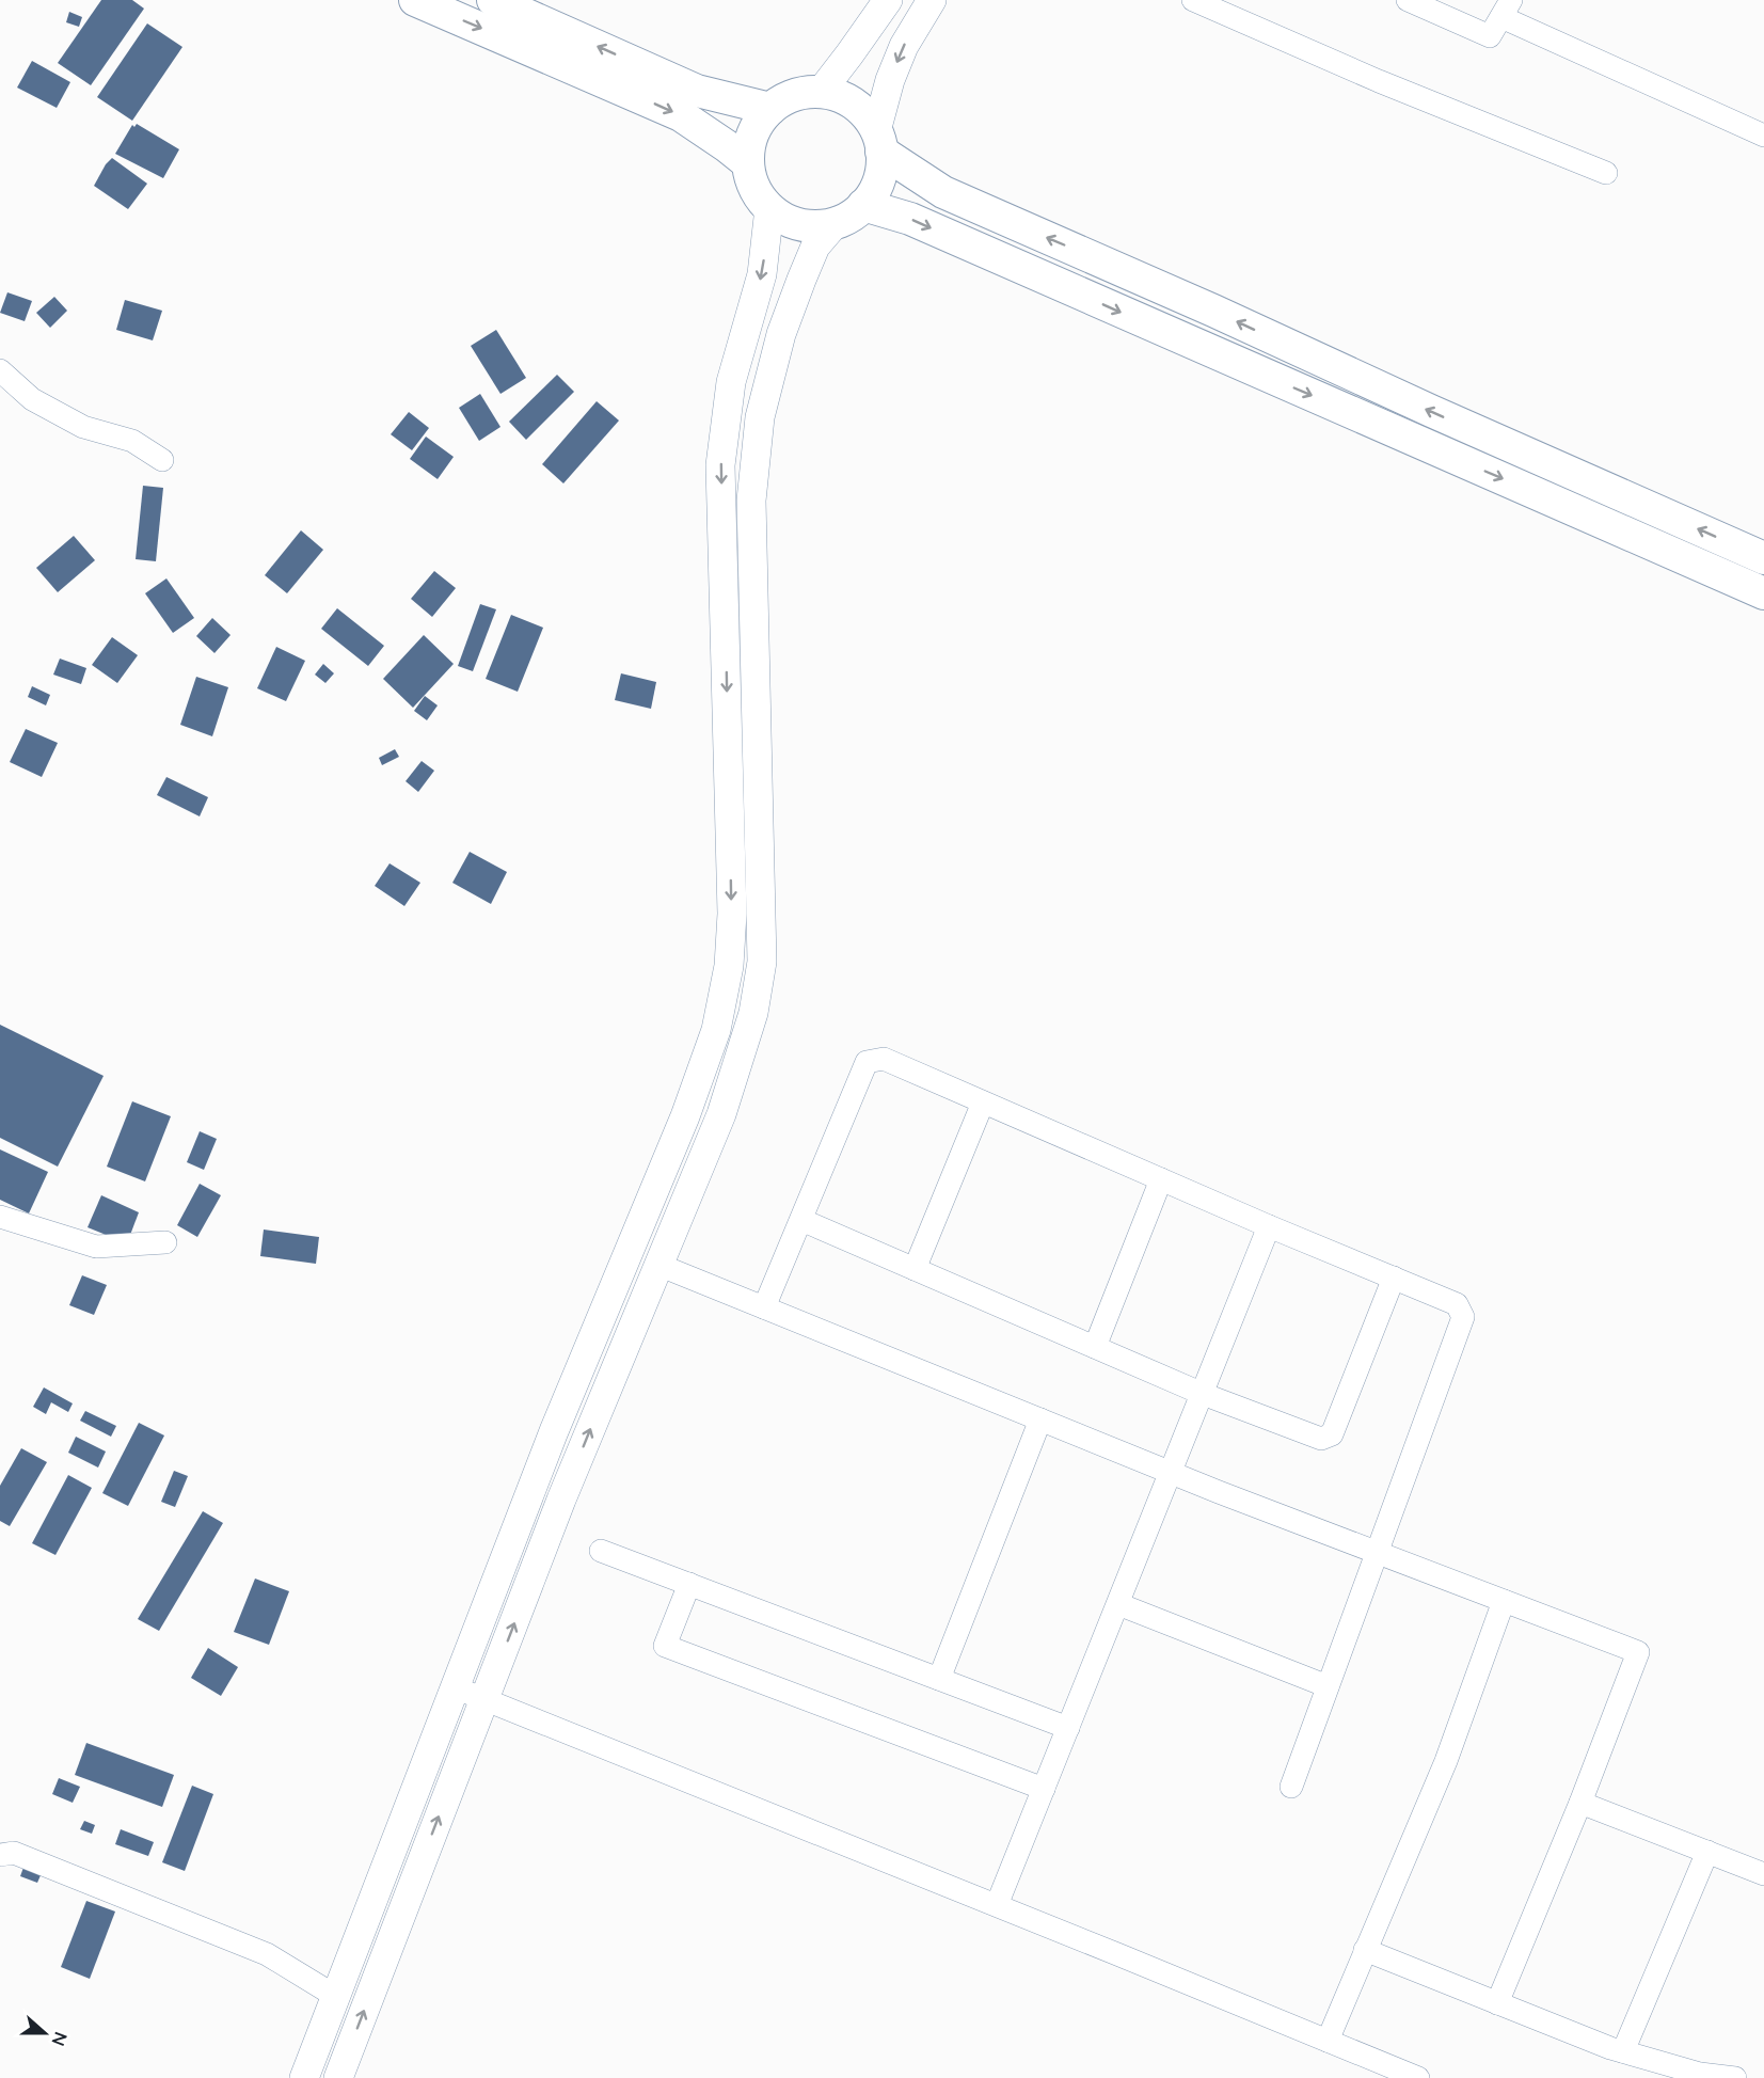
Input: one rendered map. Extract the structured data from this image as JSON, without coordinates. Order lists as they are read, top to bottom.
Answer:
{
  "north": "right"
}
